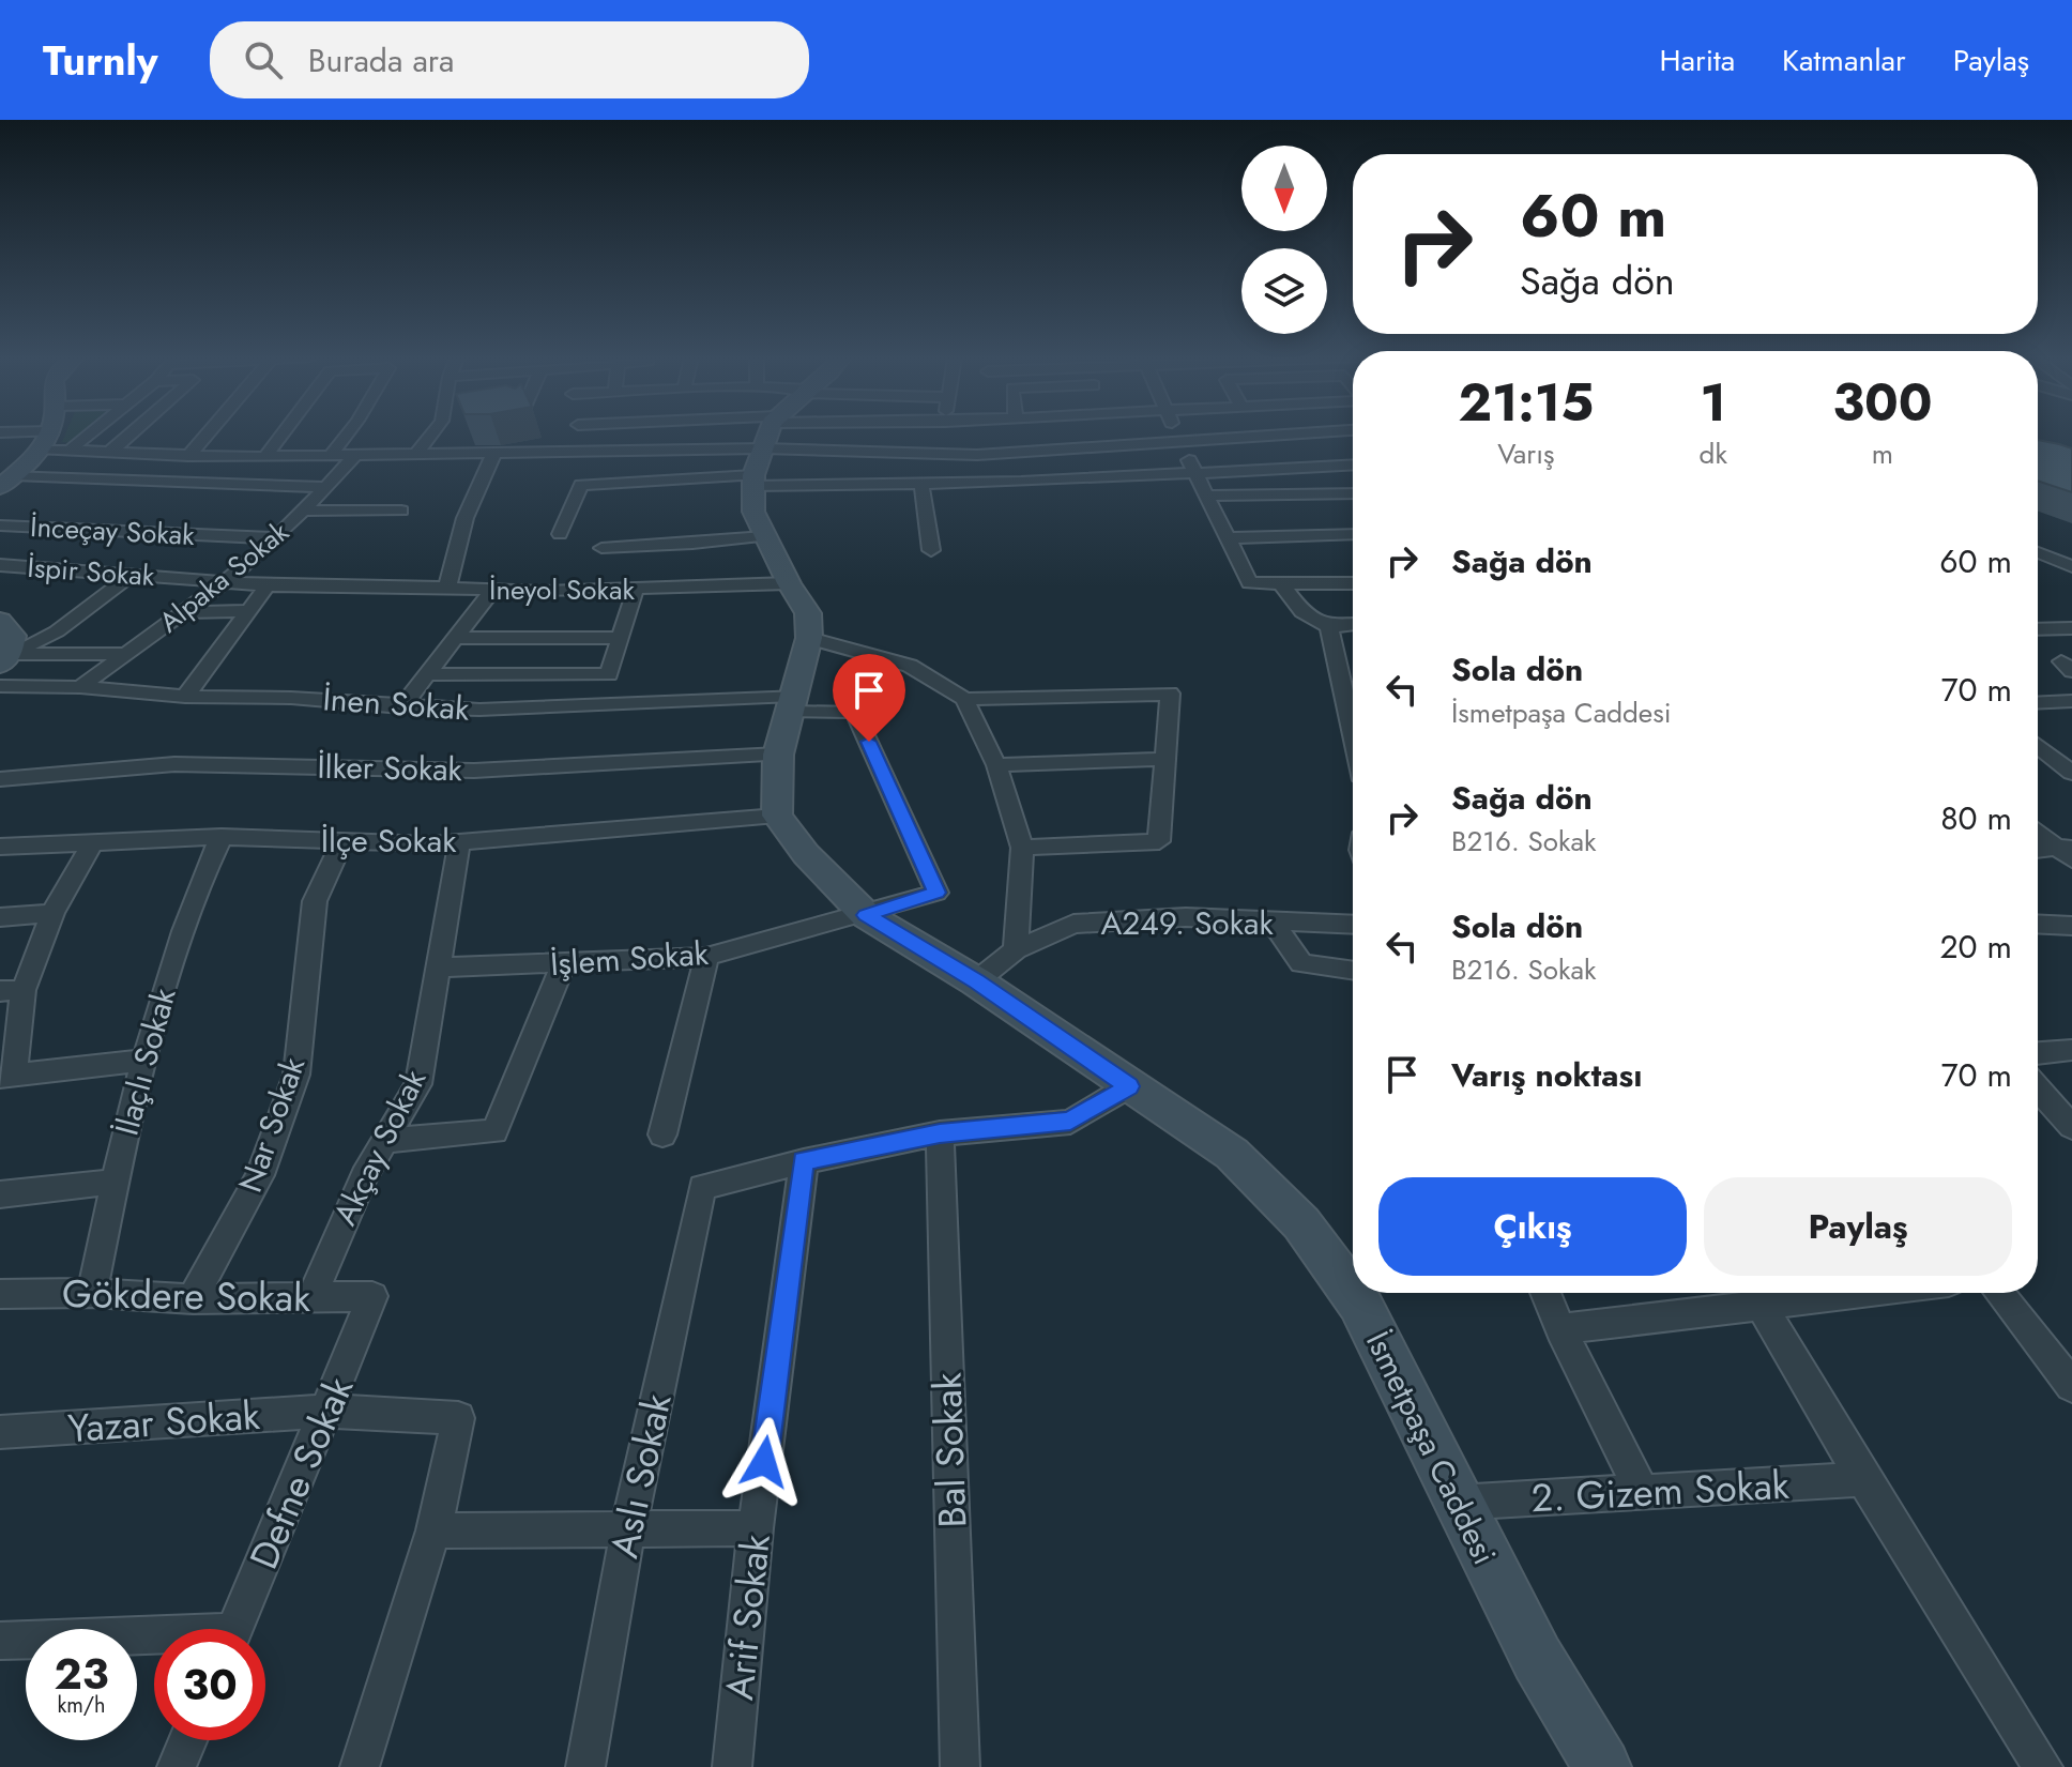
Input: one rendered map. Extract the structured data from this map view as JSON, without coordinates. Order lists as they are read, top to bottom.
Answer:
{
  "streets": {
    "main road": ["İsmetpaşa Caddesi"],
    "street": [
      "İnceçay Sokak",
      "İspir Sokak",
      "Alpaka Sokak",
      "İneyol Sokak",
      "İnen Sokak",
      "İlker Sokak",
      "İlçe Sokak",
      "A249. Sokak",
      "İşlem Sokak",
      "İlaçlı Sokak",
      "Nar Sokak",
      "Akçay Sokak",
      "Gökdere Sokak",
      "Yazar Sokak",
      "Bal Sokak",
      "Defne Sokak",
      "Aslı Sokak",
      "2. Gizem Sokak",
      "Arif Sokak"
    ]
  },
  "crossings": [
    ["İnceçay Sokak", "Alpaka Sokak"],
    ["İspir Sokak", "Alpaka Sokak"],
    ["İspir Sokak", "İneyol Sokak"],
    ["Alpaka Sokak", "İnen Sokak"],
    ["İnen Sokak", "İşlem Sokak"],
    ["İnen Sokak", "İsmetpaşa Caddesi"],
    ["İlçe Sokak", "İlaçlı Sokak"],
    ["İlçe Sokak", "Nar Sokak"],
    ["İlçe Sokak", "Akçay Sokak"],
    ["İlçe Sokak", "İsmetpaşa Caddesi"],
    ["A249. Sokak", "İsmetpaşa Caddesi"],
    ["İşlem Sokak", "Akçay Sokak"],
    ["İşlem Sokak", "İsmetpaşa Caddesi"],
    ["İlaçlı Sokak", "Gökdere Sokak"],
    ["Nar Sokak", "Gökdere Sokak"],
    ["Akçay Sokak", "Gökdere Sokak"],
    ["Gökdere Sokak", "Defne Sokak"],
    ["Yazar Sokak", "Defne Sokak"],
    ["İsmetpaşa Caddesi", "2. Gizem Sokak"],
    ["Aslı Sokak", "Arif Sokak"]
  ],
  "north": "bottom",
  "page": {
    "header": "Turnly",
    "search": "Burada ara",
    "nav": ["Harita", "Katmanlar", "Paylaş"],
    "turn": ["60 m", "Sağa dön"],
    "eta": [
      "21:15",
      "Varış",
      "1",
      "dk",
      "300",
      "m"
    ],
    "list": [
      {
        "name": "Sağa dön",
        "value": "60 m"
      },
      {
        "name": "Sola dön",
        "note": "İsmetpaşa Caddesi",
        "value": "70 m"
      },
      {
        "name": "Sağa dön",
        "note": "B216. Sokak",
        "value": "80 m"
      },
      {
        "name": "Sola dön",
        "note": "B216. Sokak",
        "value": "20 m"
      },
      {
        "name": "Varış noktası",
        "value": "70 m"
      }
    ],
    "buttons": ["Çıkış", "Paylaş"],
    "speed": "23 km/h",
    "limit": "30"
  }
}
